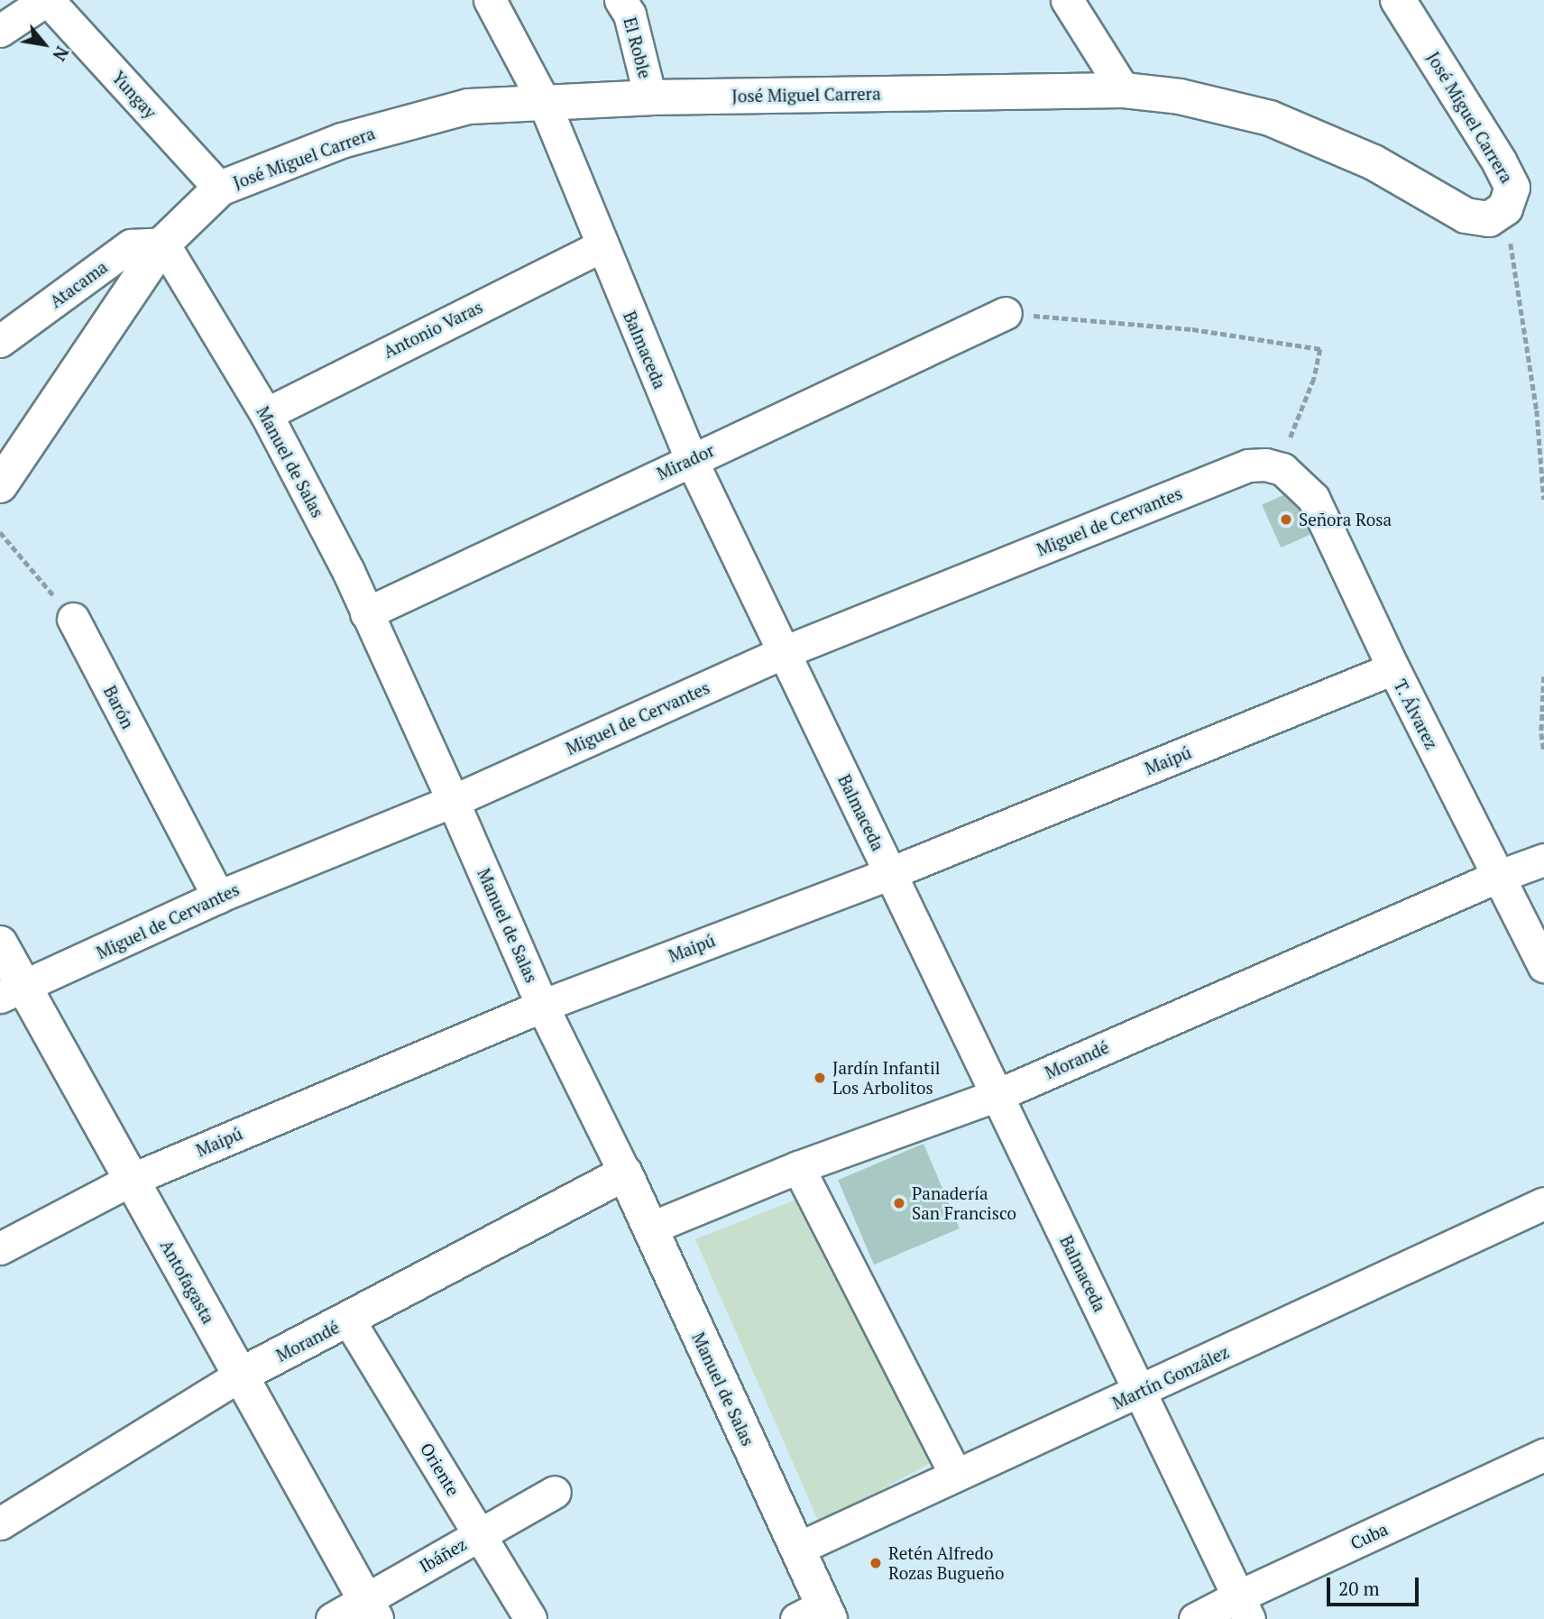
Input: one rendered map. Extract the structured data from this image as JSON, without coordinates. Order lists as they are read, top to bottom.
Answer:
{
  "streets": {
    "main road": [
      "José Miguel Carrera",
      "Manuel de Salas",
      "Morandé",
      "Antofagasta"
    ],
    "street": [
      "El Roble",
      "Yungay",
      "Atacama",
      "Antonio Varas",
      "Balmaceda",
      "Mirador",
      "Miguel de Cervantes",
      "Barón",
      "T. Álvarez",
      "Maipú",
      "Martín González",
      "Oriente",
      "Cuba",
      "Ibáñez"
    ]
  },
  "crossings": [
    ["El Roble", "José Miguel Carrera"],
    ["Yungay", "José Miguel Carrera"],
    ["José Miguel Carrera", "Atacama"],
    ["José Miguel Carrera", "Balmaceda"],
    ["José Miguel Carrera", "Manuel de Salas"],
    ["Atacama", "Manuel de Salas"],
    ["Antonio Varas", "Balmaceda"],
    ["Antonio Varas", "Manuel de Salas"],
    ["Balmaceda", "Mirador"],
    ["Balmaceda", "Miguel de Cervantes"],
    ["Balmaceda", "Maipú"],
    ["Balmaceda", "Morandé"],
    ["Balmaceda", "Martín González"],
    ["Balmaceda", "Cuba"],
    ["Manuel de Salas", "Mirador"],
    ["Manuel de Salas", "Miguel de Cervantes"],
    ["Manuel de Salas", "Maipú"],
    ["Manuel de Salas", "Morandé"],
    ["Manuel de Salas", "Martín González"],
    ["Miguel de Cervantes", "Barón"],
    ["Miguel de Cervantes", "T. Álvarez"],
    ["Miguel de Cervantes", "Antofagasta"],
    ["T. Álvarez", "Maipú"],
    ["T. Álvarez", "Morandé"],
    ["Maipú", "Antofagasta"],
    ["Morandé", "Antofagasta"],
    ["Morandé", "Oriente"],
    ["Antofagasta", "Ibáñez"],
    ["Oriente", "Ibáñez"]
  ],
  "places": [
    "Señora Rosa",
    "Jardín Infantil Los Arbolitos",
    "Panadería San Francisco",
    "Retén Alfredo Rozas Bugueño"
  ],
  "scale_bar": "20 m",
  "north": "bottom right"
}
